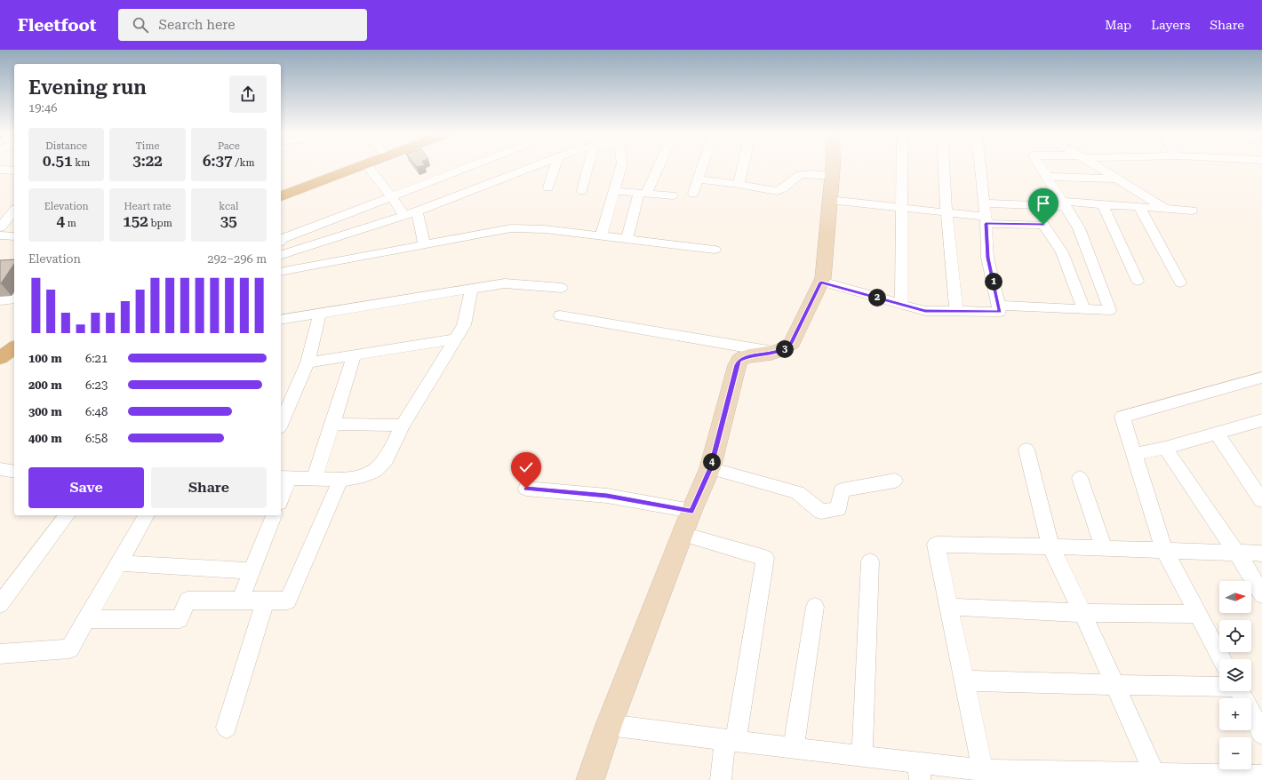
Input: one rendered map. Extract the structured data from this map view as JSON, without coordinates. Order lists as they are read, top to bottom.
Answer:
{
  "north": "right",
  "page": {
    "header": "Fleetfoot",
    "search": "Search here",
    "nav": ["Map", "Layers", "Share"],
    "heading": ["Evening run", "19:46"],
    "stats": [
      ["Distance", "0.51 km"],
      ["Time", "3:22"],
      ["Pace", "6:37 /km"],
      ["Elevation", "4 m"],
      ["Heart rate", "152 bpm"],
      ["kcal", "35"]
    ],
    "chart": ["Elevation", "292–296 m"],
    "pins": [
      "1",
      "2",
      "3",
      "4"
    ],
    "list": [
      {
        "name": "100 m",
        "note": "6:21"
      },
      {
        "name": "200 m",
        "note": "6:23"
      },
      {
        "name": "300 m",
        "note": "6:48"
      },
      {
        "name": "400 m",
        "note": "6:58"
      }
    ],
    "buttons": ["Save", "Share"],
    "map_buttons": ["+", "−"]
  }
}
